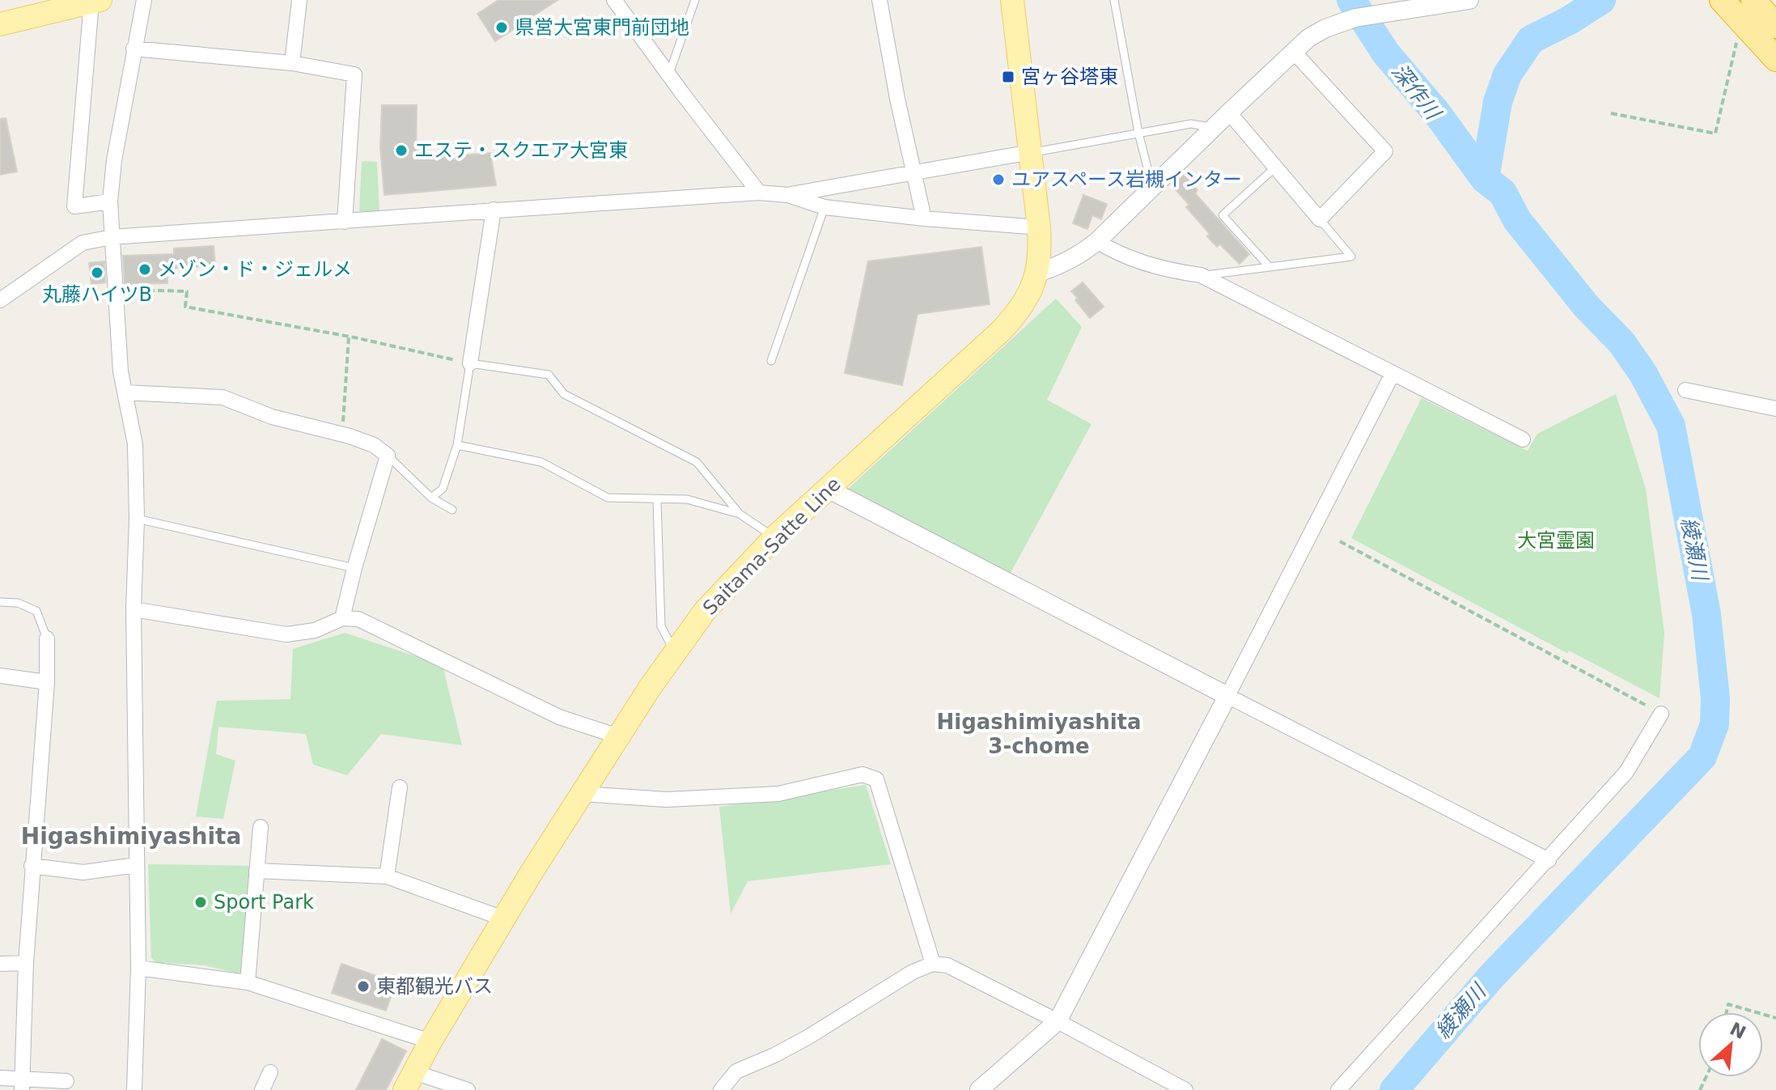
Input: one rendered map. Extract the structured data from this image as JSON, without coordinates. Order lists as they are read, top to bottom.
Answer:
{
  "streets": {
    "main road": ["Saitama-Satte Line"]
  },
  "districts": ["Higashimiyashita 3-chome", "Higashimiyashita"],
  "water": ["深作川", "綾瀬川"],
  "parks": ["大宮霊園"],
  "places": {
    "other": [
      "県営大宮東門前団地",
      "エステ・スクエア大宮東",
      "ユアスペース岩槻インター",
      "メゾン・ド・ジェルメ",
      "丸藤ハイツB",
      "Sport Park",
      "東都観光バス"
    ],
    "transit": ["宮ヶ谷塔東"]
  },
  "north": "top right"
}
